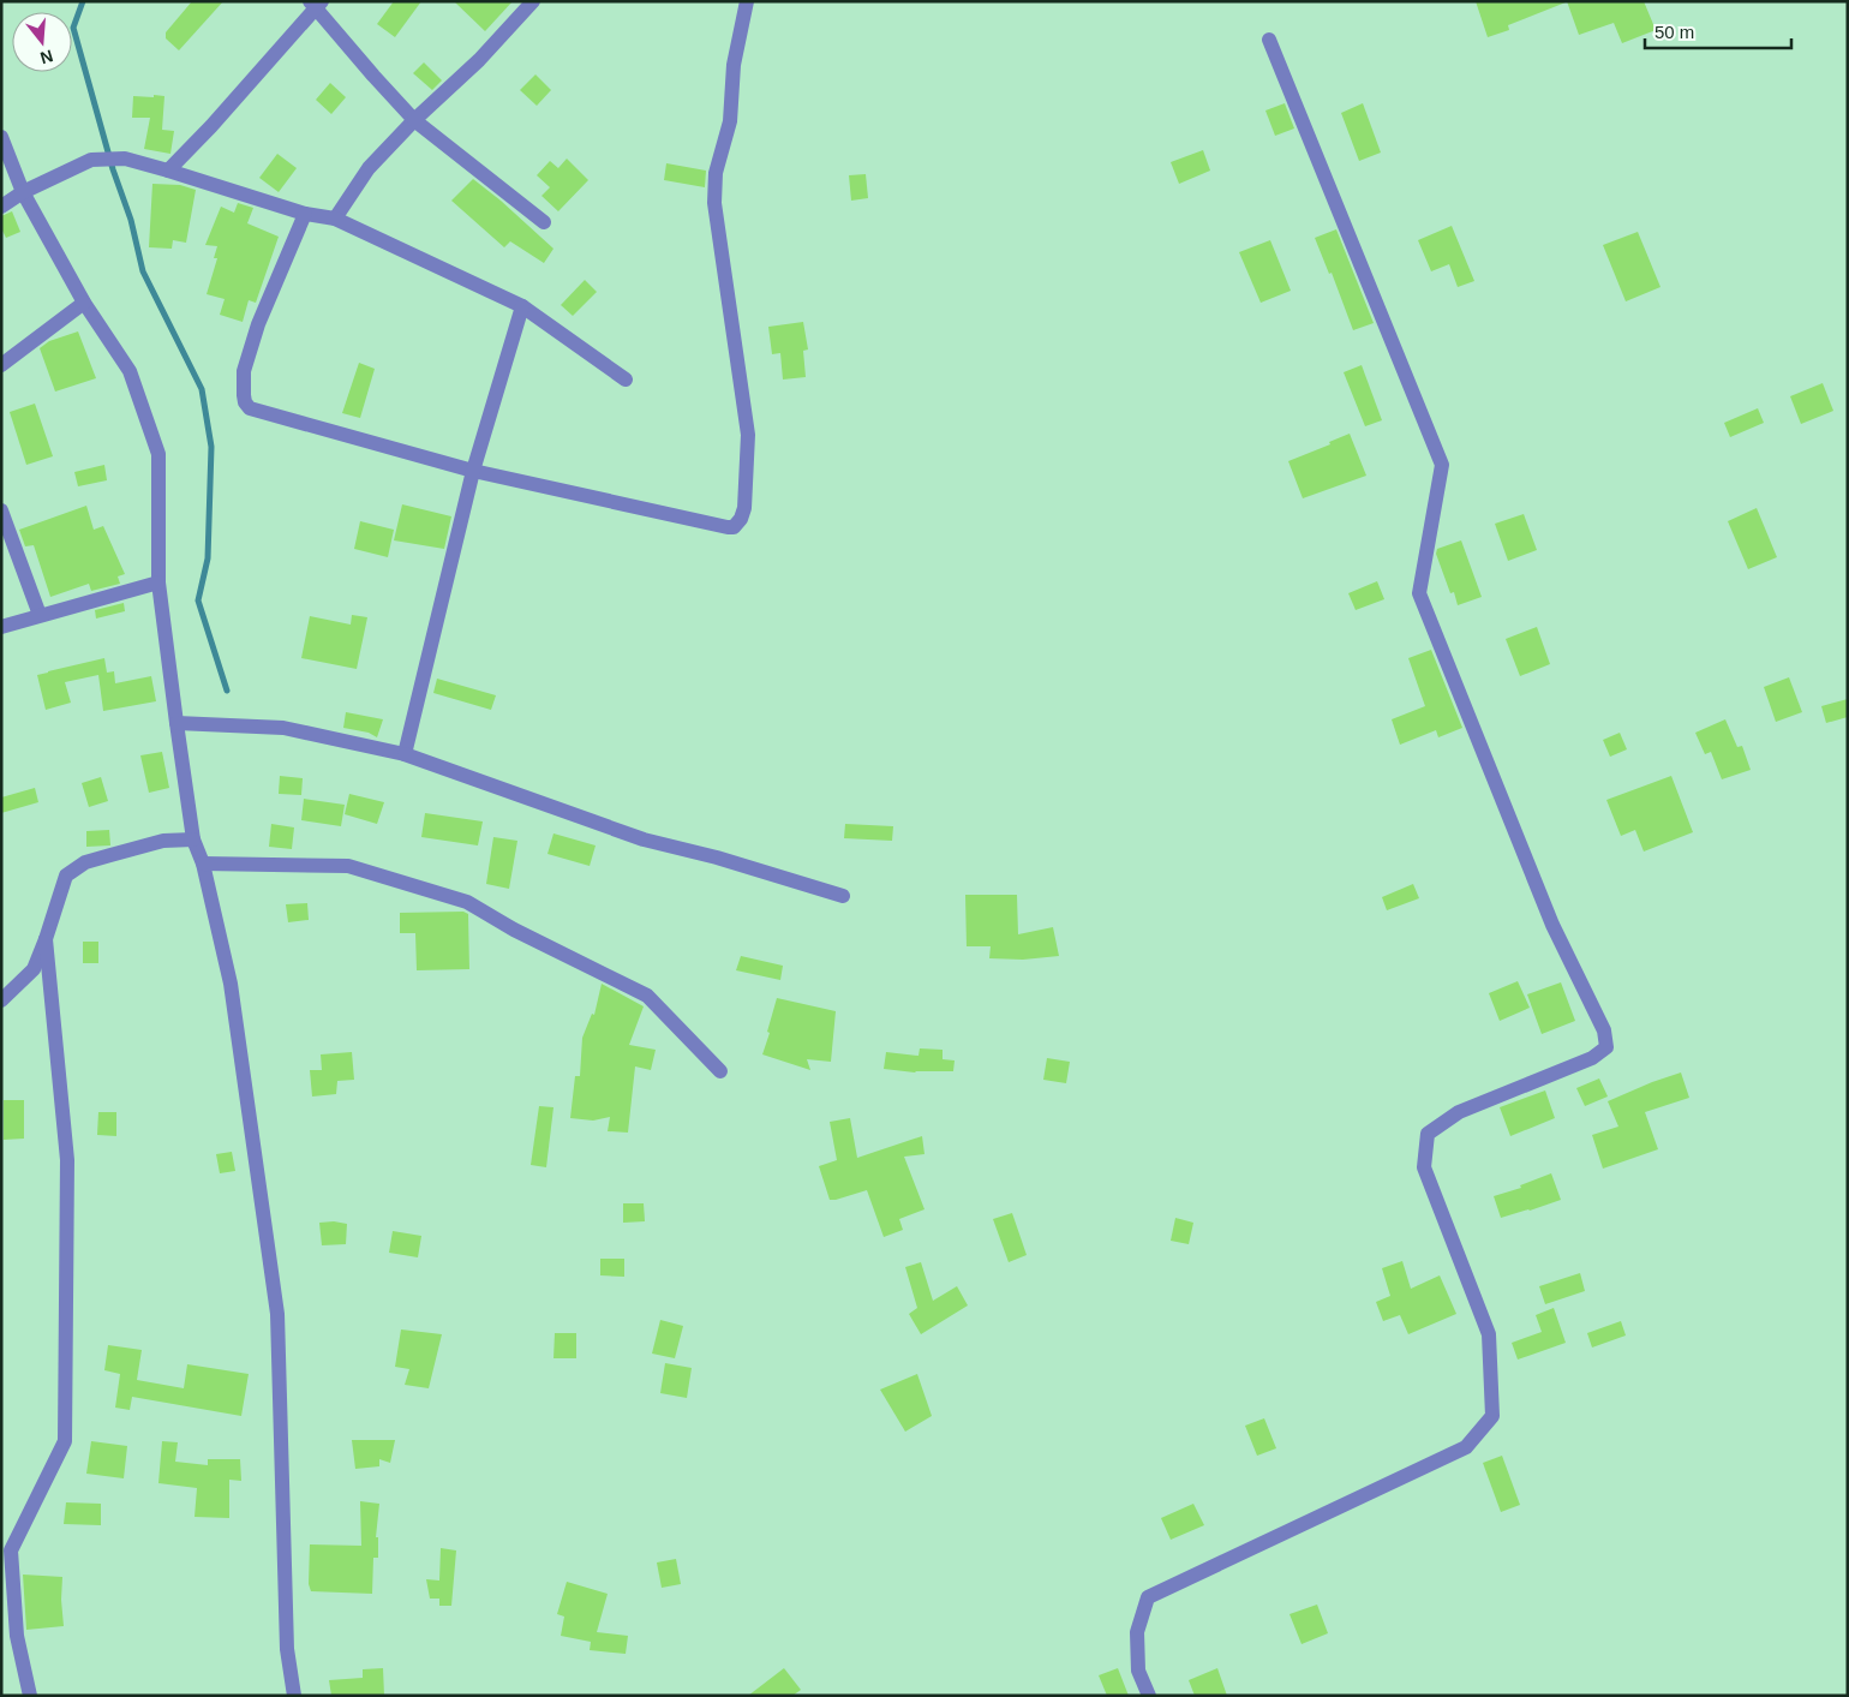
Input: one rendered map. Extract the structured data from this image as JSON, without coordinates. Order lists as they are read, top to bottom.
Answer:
{
  "scale_bar": "50 m",
  "north": "bottom"
}
